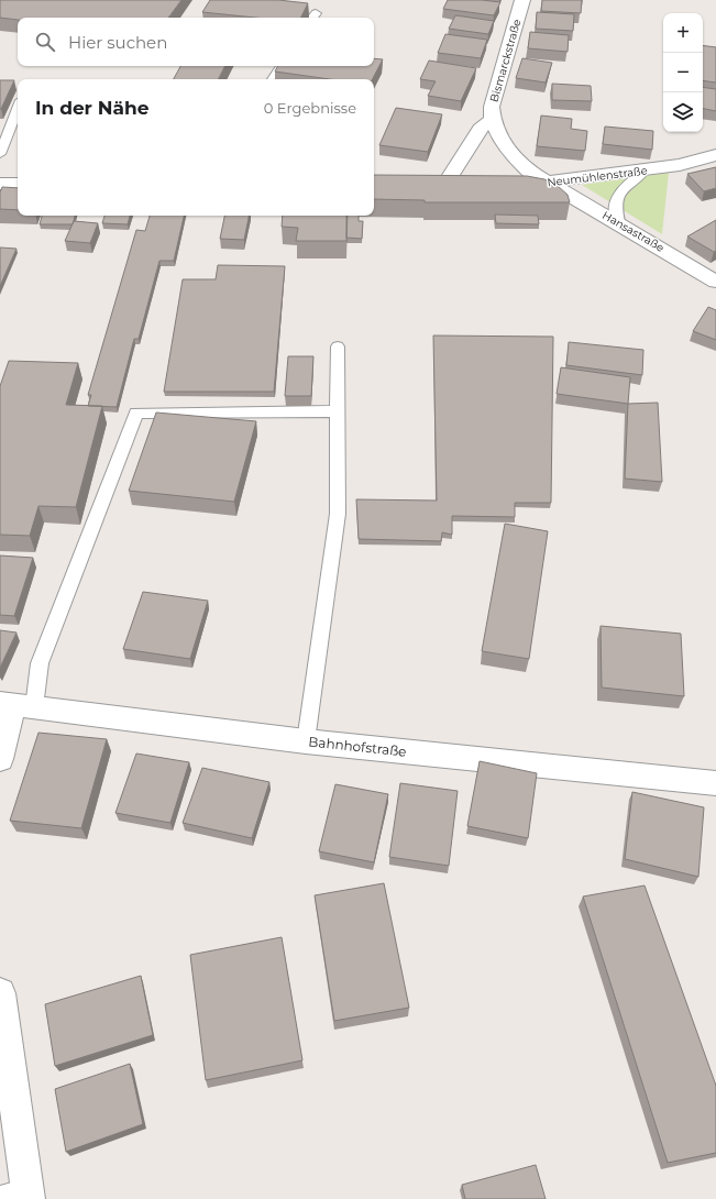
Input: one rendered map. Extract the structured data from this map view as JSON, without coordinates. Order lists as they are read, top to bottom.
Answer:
{
  "streets": {
    "street": [
      "Bismarckstraße",
      "Neumühlenstraße",
      "Hansastraße",
      "Bahnhofstraße"
    ]
  },
  "crossings": [
    ["Bismarckstraße", "Hansastraße"],
    ["Neumühlenstraße", "Hansastraße"]
  ],
  "page": {
    "map_buttons": ["+", "−"],
    "search": "Hier suchen",
    "heading": ["In der Nähe", "0 Ergebnisse"]
  }
}
